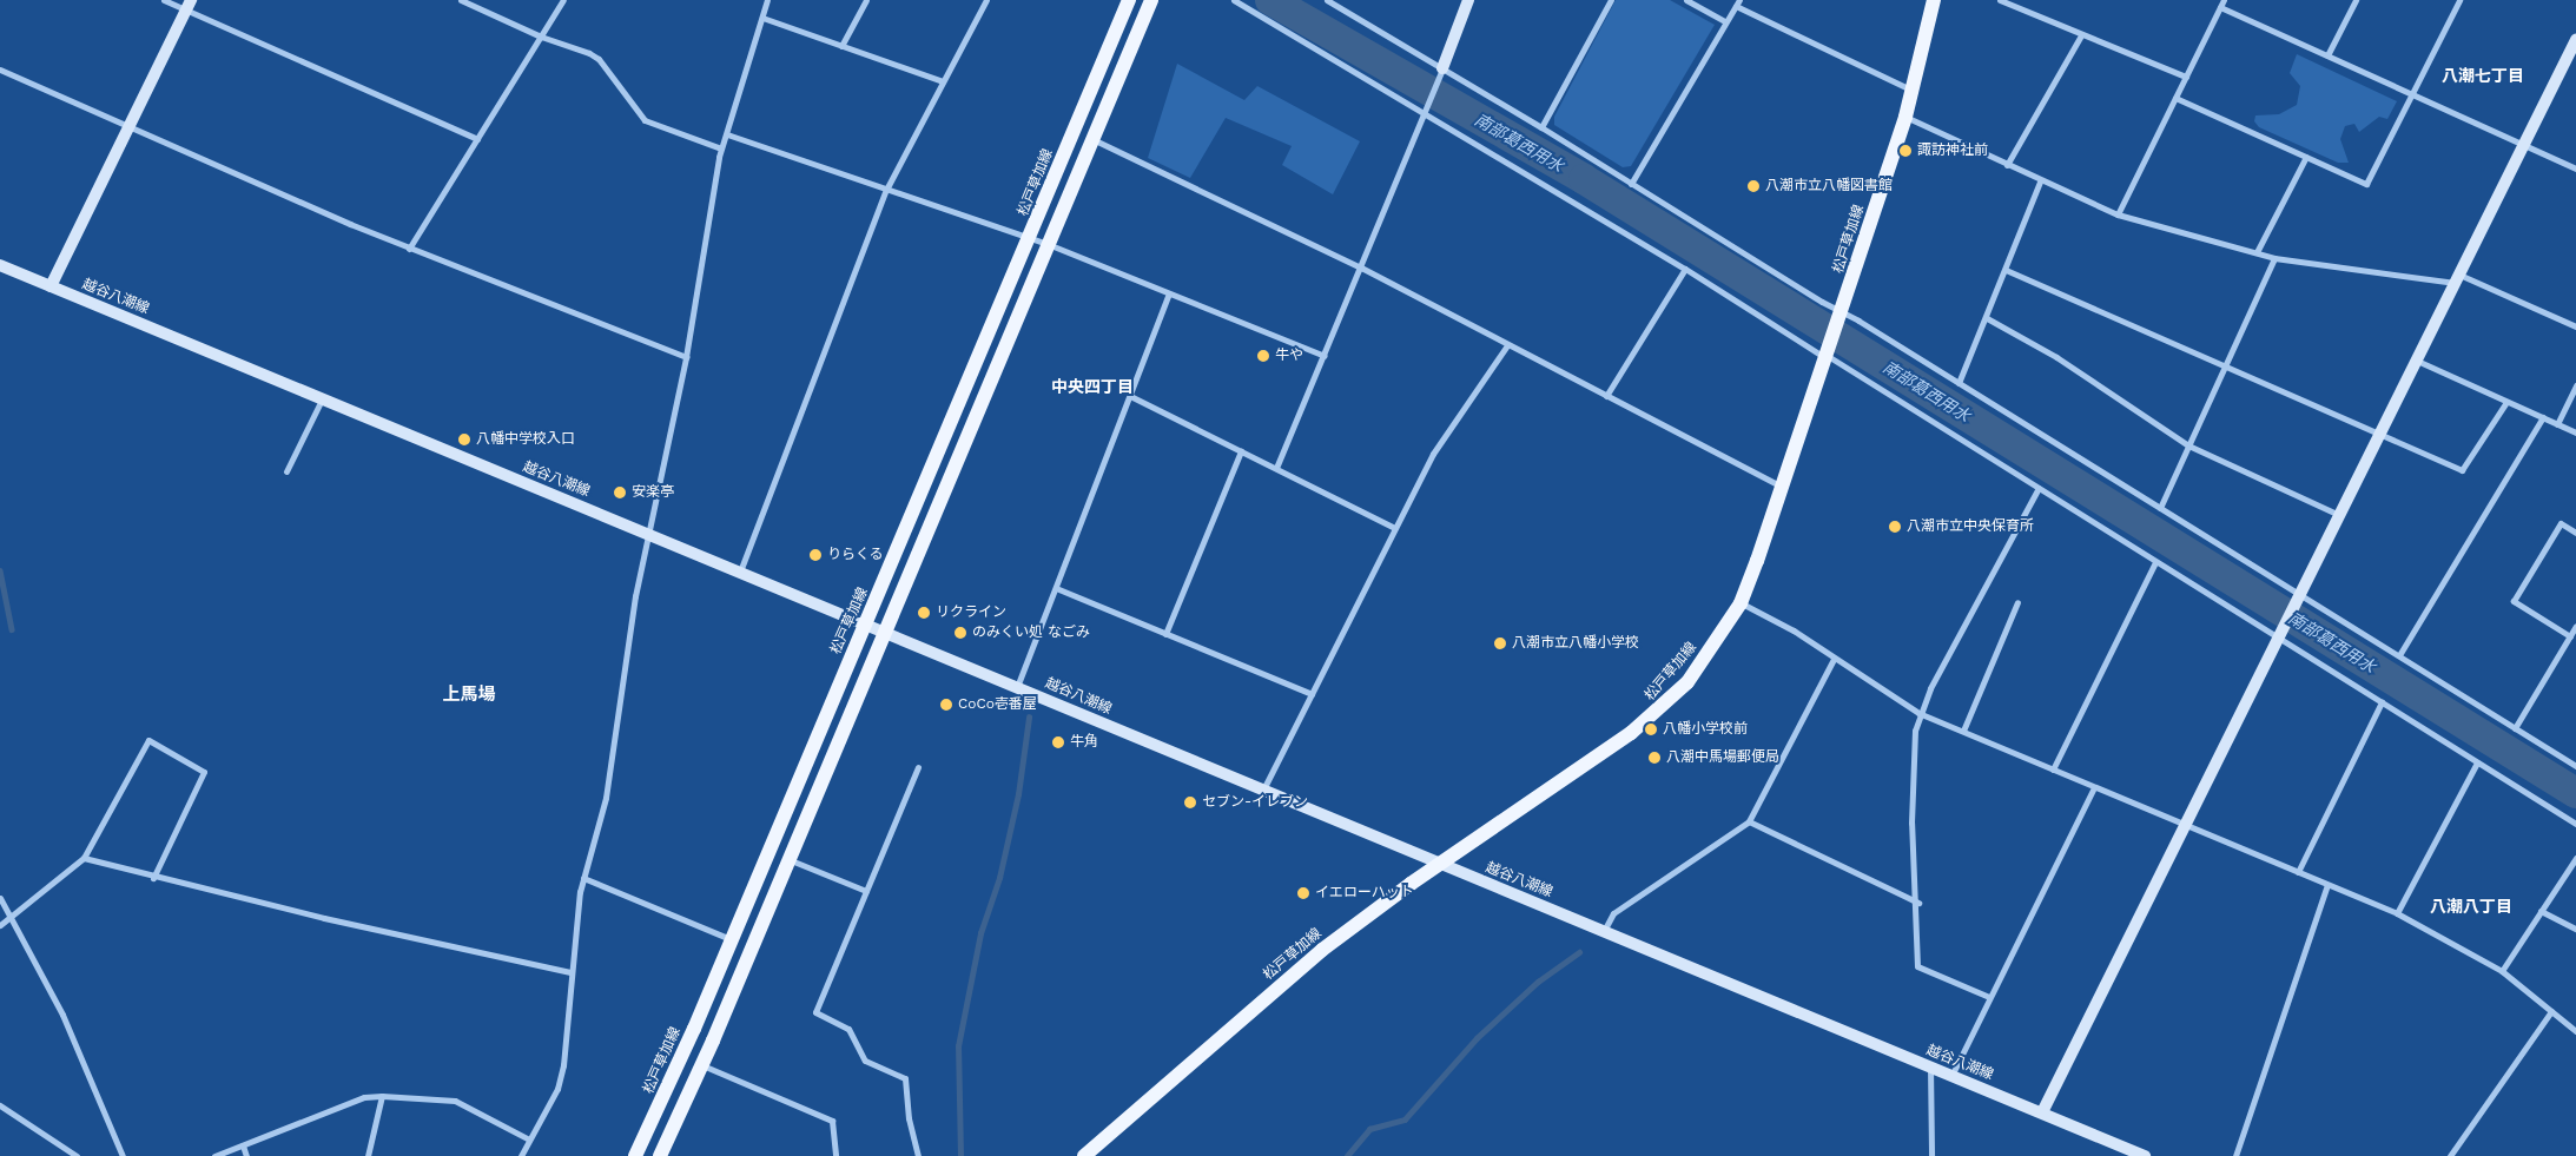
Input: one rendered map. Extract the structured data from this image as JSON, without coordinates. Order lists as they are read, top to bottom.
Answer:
{
  "streets": {
    "main road": ["松戸草加線", "越谷八潮線"]
  },
  "crossings": [
    ["松戸草加線", "越谷八潮線"]
  ],
  "districts": [
    "八潮七丁目",
    "中央四丁目",
    "上馬場",
    "八潮八丁目"
  ],
  "water": ["南部葛西用水"],
  "places": [
    "諏訪神社前",
    "八潮市立八幡図書館",
    "牛や",
    "八幡中学校入口",
    "安楽亭",
    "八潮市立中央保育所",
    "りらくる",
    "リクライン",
    "のみくい処 なごみ",
    "八潮市立八幡小学校",
    "CoCo壱番屋",
    "八幡小学校前",
    "牛角",
    "八潮中馬場郵便局",
    "セブン-イレブン",
    "イエローハット"
  ]
}
